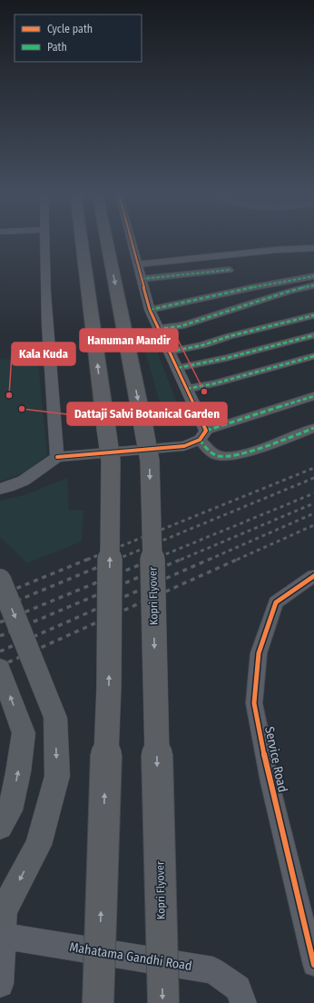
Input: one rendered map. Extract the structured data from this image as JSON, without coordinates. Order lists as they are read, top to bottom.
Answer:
{
  "streets": {
    "highway": ["Kopri Flyover"],
    "street": ["Service Road", "Mahatama Gandhi Road"]
  },
  "places": ["Hanuman Mandir", "Kala Kuda", "Dattaji Salvi Botanical Garden"],
  "legend": ["Cycle path", "Path"]
}
